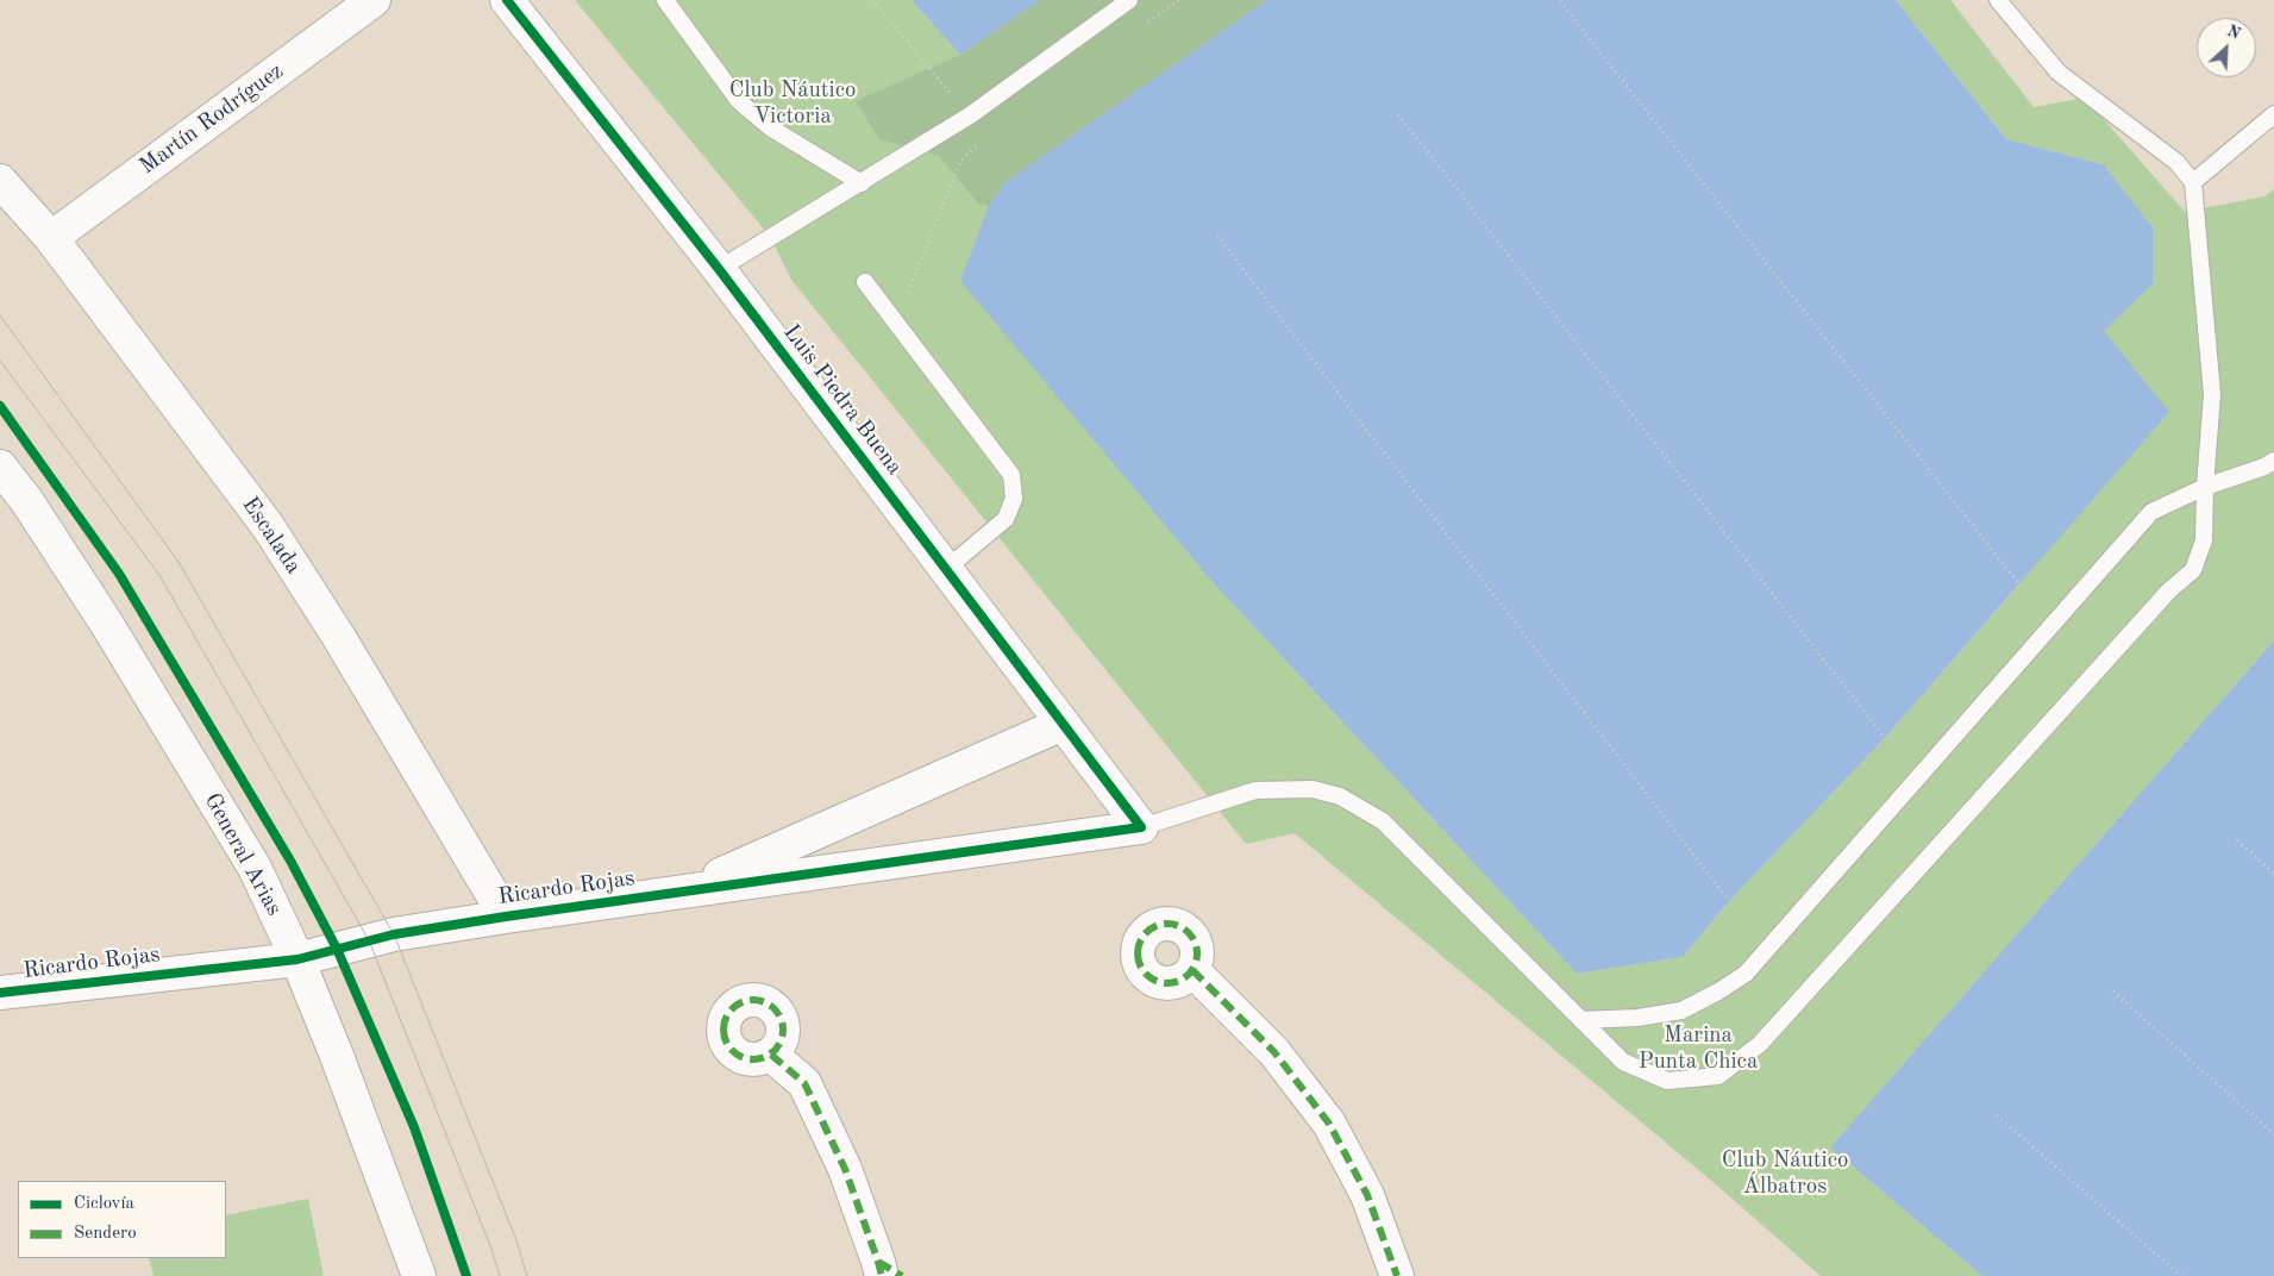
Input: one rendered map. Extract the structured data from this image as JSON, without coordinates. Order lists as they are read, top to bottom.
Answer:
{
  "streets": {
    "street": [
      "Martín Rodríguez",
      "Luis Piedra Buena",
      "Escalada",
      "General Arias",
      "Ricardo Rojas"
    ]
  },
  "crossings": [
    ["Martín Rodríguez", "Escalada"],
    ["Luis Piedra Buena", "Ricardo Rojas"],
    ["Escalada", "Ricardo Rojas"],
    ["General Arias", "Ricardo Rojas"]
  ],
  "parks": ["Club Náutico Victoria", "Marina Punta Chica", "Club Náutico Álbatros"],
  "legend": ["Ciclovía", "Sendero"],
  "north": "top right"
}
